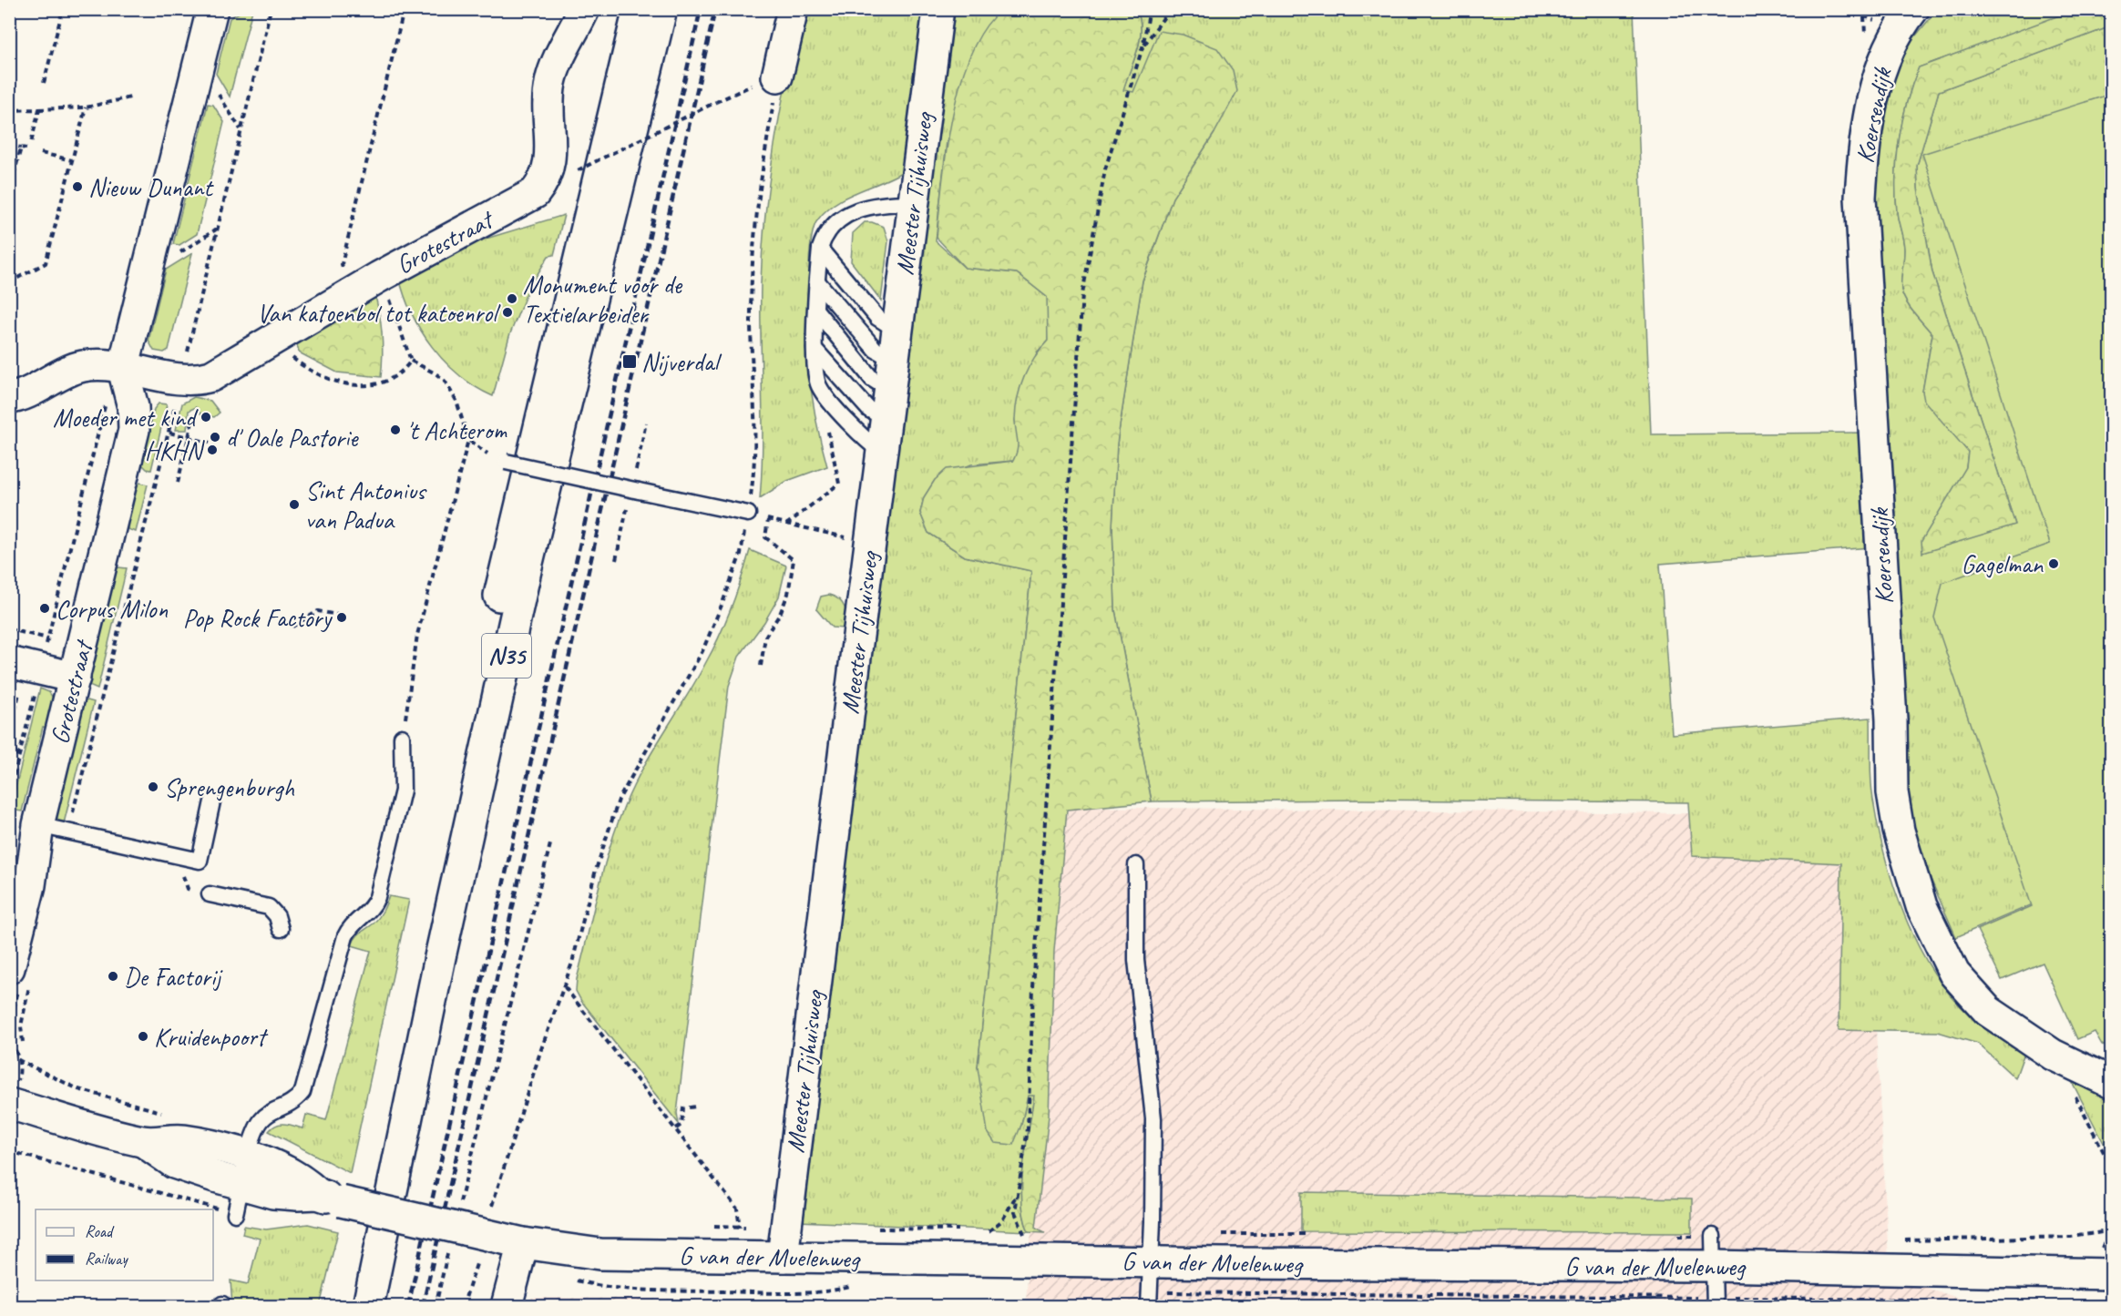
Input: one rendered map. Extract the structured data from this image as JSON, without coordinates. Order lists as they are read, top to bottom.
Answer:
{
  "streets": {
    "street": [
      "Koersendijk",
      "Meester Tijhuisweg",
      "Grotestraat",
      "N35",
      "G van der Muelenweg"
    ]
  },
  "crossings": [
    ["Meester Tijhuisweg", "G van der Muelenweg"]
  ],
  "places": {
    "other": [
      "Nieuw Dunant",
      "Monument voor de Textielarbeider",
      "Van katoenbol tot katoenrol",
      "Moeder met kind",
      "'t Achterom",
      "d' Oale Pastorie",
      "HKHN",
      "Sint Antonius van Padua",
      "Gagelman",
      "Corpus Milon",
      "Pop Rock Factory",
      "Sprengenburgh",
      "De Factorij",
      "Kruidenpoort"
    ],
    "transit": ["Nijverdal"]
  },
  "legend": ["Road", "Railway"]
}
